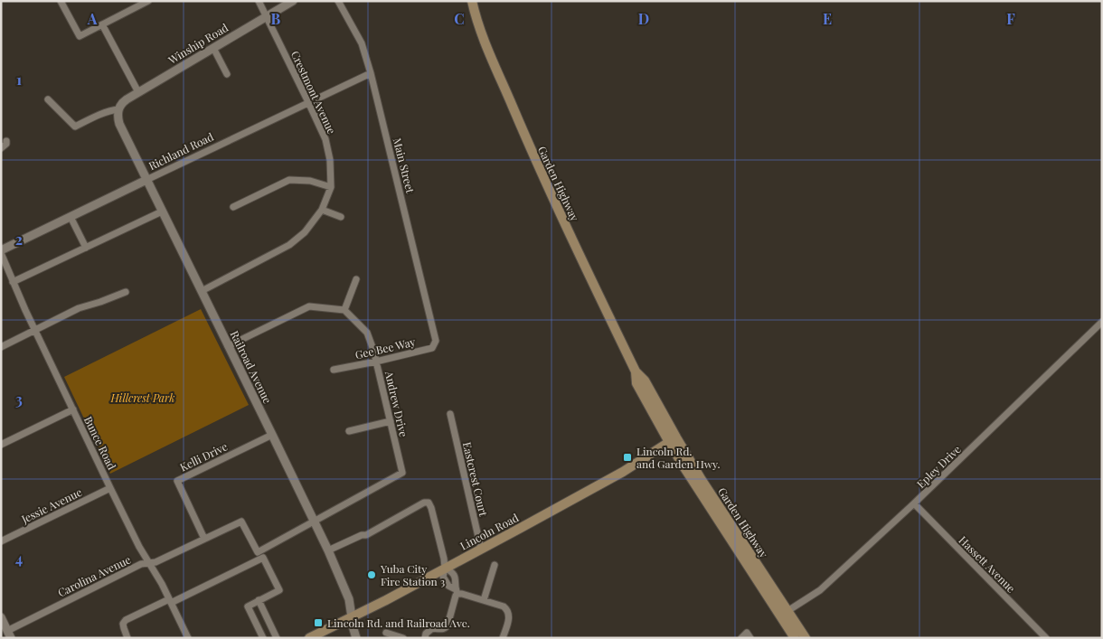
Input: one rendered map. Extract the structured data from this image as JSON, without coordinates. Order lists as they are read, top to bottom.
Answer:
{
  "streets": {
    "main road": ["Garden Highway", "Lincoln Road"],
    "street": [
      "Winship Road",
      "Crestmont Avenue",
      "Richland Road",
      "Main Street",
      "Gee Bee Way",
      "Railroad Avenue",
      "Andrew Drive",
      "Bunce Road",
      "Kelli Drive",
      "Epley Drive",
      "Eastcrest Court",
      "Jessie Avenue",
      "Hassett Avenue",
      "Carolina Avenue"
    ]
  },
  "crossings": [
    ["Winship Road", "Crestmont Avenue"],
    ["Winship Road", "Railroad Avenue"],
    ["Crestmont Avenue", "Richland Road"],
    ["Crestmont Avenue", "Railroad Avenue"],
    ["Richland Road", "Main Street"],
    ["Richland Road", "Railroad Avenue"],
    ["Richland Road", "Bunce Road"],
    ["Main Street", "Gee Bee Way"],
    ["Garden Highway", "Epley Drive"],
    ["Garden Highway", "Lincoln Road"],
    ["Gee Bee Way", "Andrew Drive"],
    ["Railroad Avenue", "Andrew Drive"],
    ["Railroad Avenue", "Kelli Drive"],
    ["Railroad Avenue", "Lincoln Road"],
    ["Andrew Drive", "Carolina Avenue"],
    ["Bunce Road", "Jessie Avenue"],
    ["Bunce Road", "Carolina Avenue"],
    ["Kelli Drive", "Carolina Avenue"],
    ["Epley Drive", "Hassett Avenue"],
    ["Eastcrest Court", "Lincoln Road"]
  ],
  "parks": ["Hillcrest Park"],
  "places": {
    "transit": ["Lincoln Rd. and Garden Hwy.", "Lincoln Rd. and Railroad Ave."],
    "other": ["Yuba City Fire Station 3"]
  },
  "grid": {
    "columns": [
      "A",
      "B",
      "C",
      "D",
      "E",
      "F"
    ],
    "rows": [
      "1",
      "2",
      "3",
      "4"
    ]
  }
}
